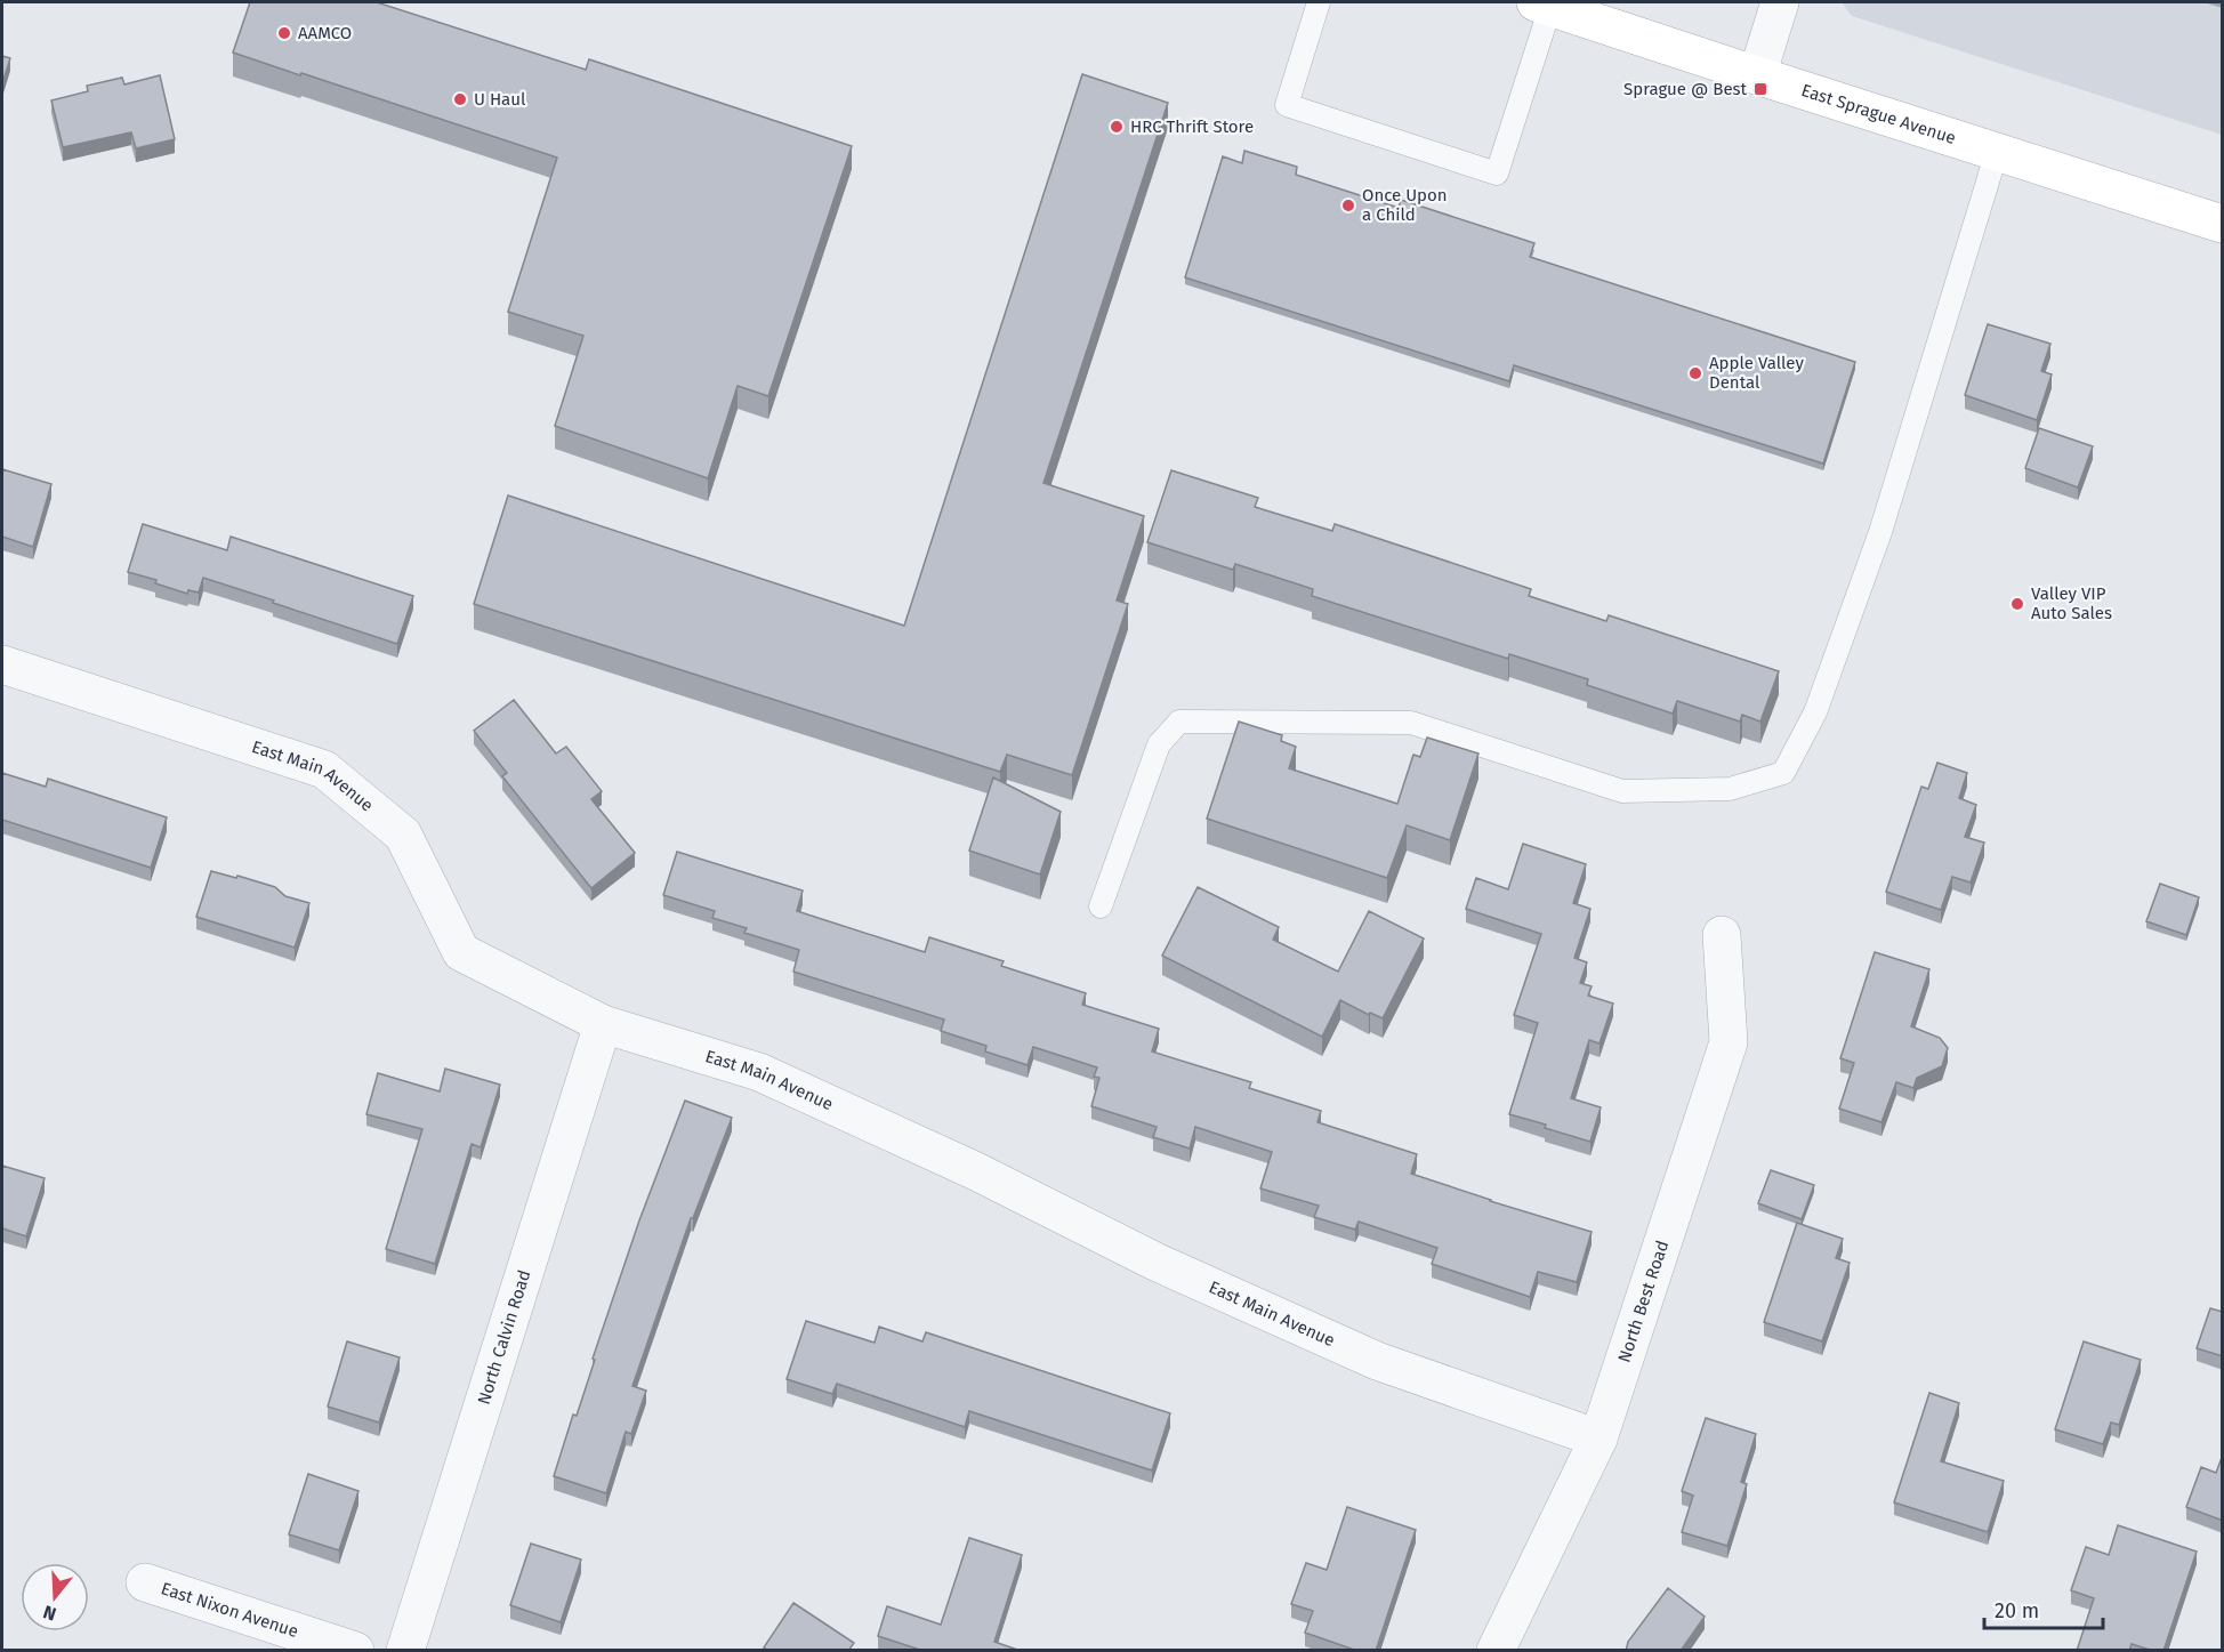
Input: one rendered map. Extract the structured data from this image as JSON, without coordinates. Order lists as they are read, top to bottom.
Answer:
{
  "streets": {
    "main road": ["East Sprague Avenue"],
    "street": [
      "East Main Avenue",
      "North Best Road",
      "North Calvin Road",
      "East Nixon Avenue"
    ]
  },
  "crossings": [
    ["East Main Avenue", "North Best Road"],
    ["East Main Avenue", "North Calvin Road"]
  ],
  "places": {
    "other": [
      "AAMCO",
      "U Haul",
      "HRC Thrift Store",
      "Once Upon a Child",
      "Apple Valley Dental",
      "Valley VIP Auto Sales"
    ],
    "transit": ["Sprague @ Best"]
  },
  "scale_bar": "20 m",
  "north": "bottom"
}
